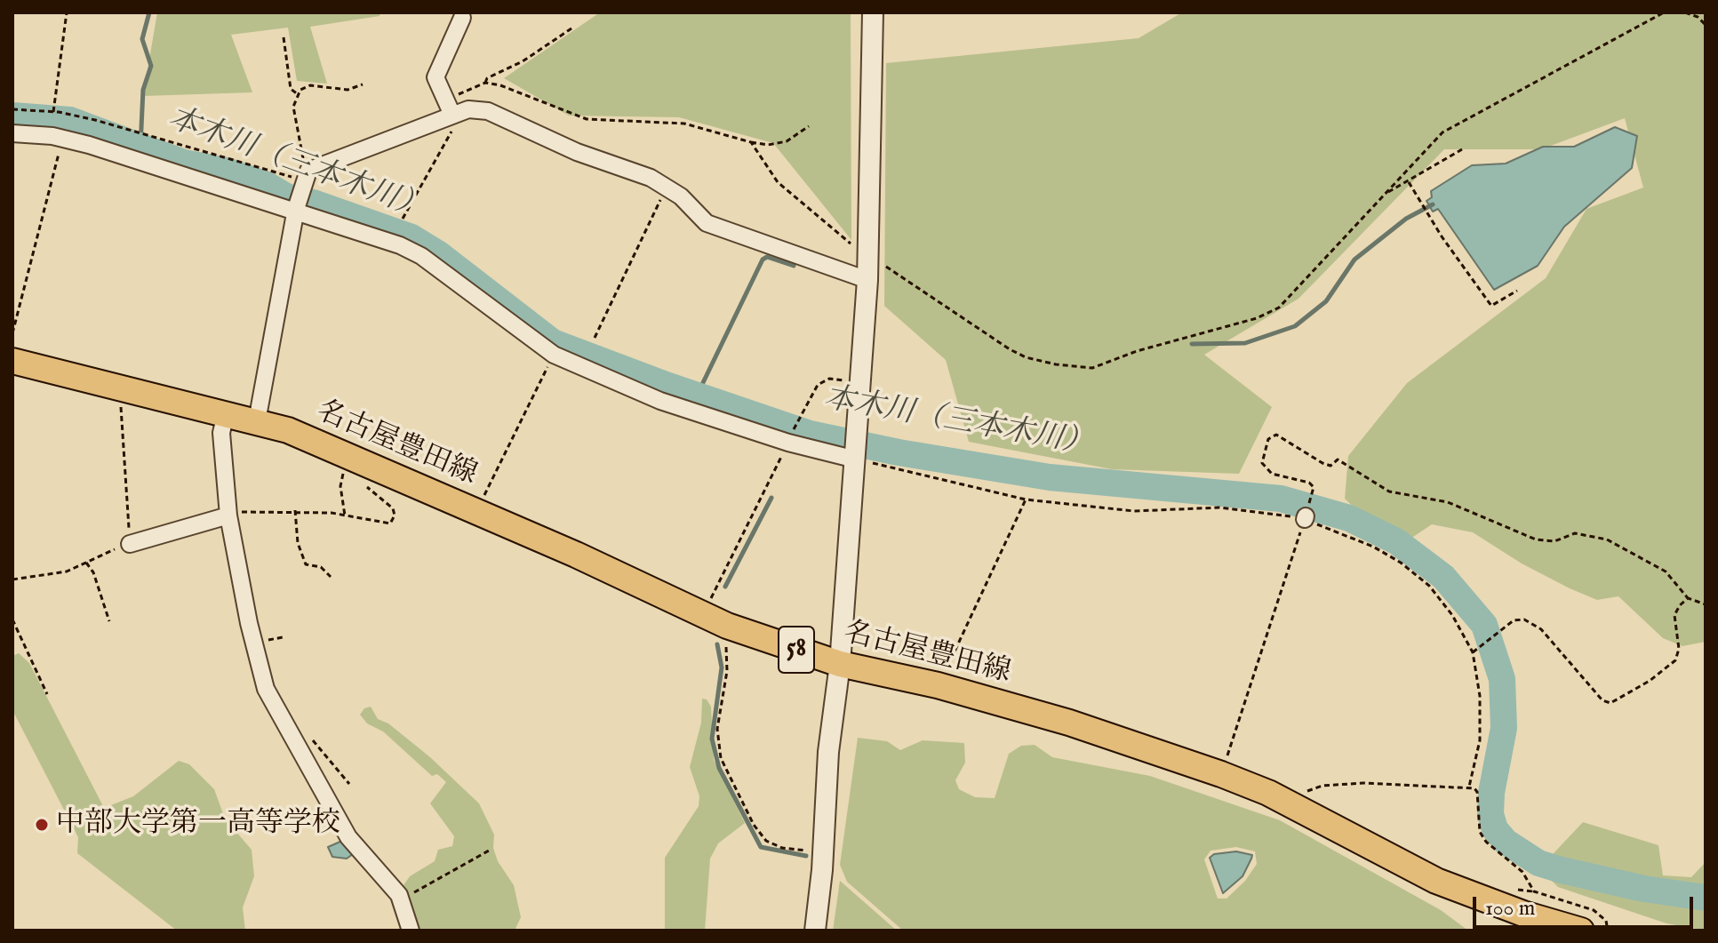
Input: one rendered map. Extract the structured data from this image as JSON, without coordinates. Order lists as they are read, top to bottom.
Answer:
{
  "streets": {
    "main road": ["名古屋豊田線", "58"]
  },
  "water": ["本木川（三本木川）"],
  "places": ["中部大学第一高等学校"],
  "scale_bar": "100 m"
}
